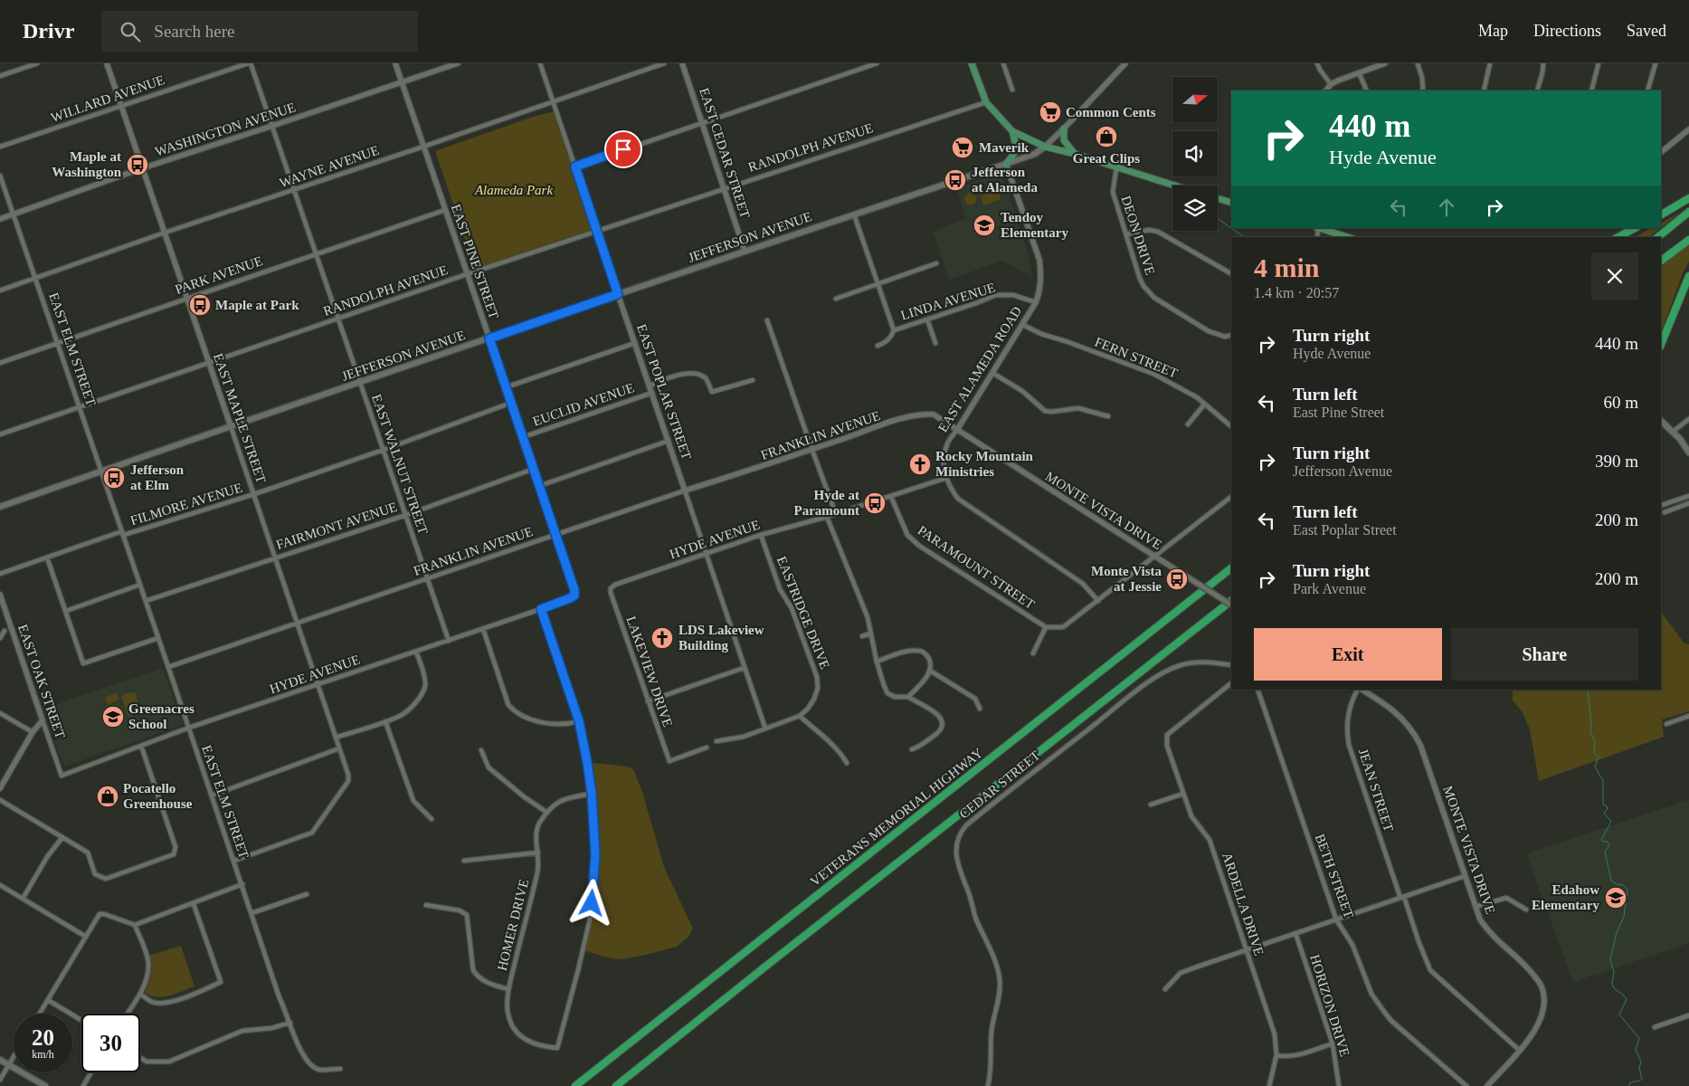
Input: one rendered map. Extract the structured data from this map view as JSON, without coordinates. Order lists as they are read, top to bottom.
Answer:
{
  "streets": {
    "highway": ["VETERANS MEMORIAL HIGHWAY"],
    "main road": ["JEFFERSON AVENUE"],
    "street": [
      "WILLARD AVENUE",
      "WASHINGTON AVENUE",
      "RANDOLPH AVENUE",
      "EAST CEDAR STREET",
      "WAYNE AVENUE",
      "DEON DRIVE",
      "EAST PINE STREET",
      "PARK AVENUE",
      "LINDA AVENUE",
      "EAST ELM STREET",
      "FERN STREET",
      "EAST ALAMEDA ROAD",
      "EAST POPLAR STREET",
      "EUCLID AVENUE",
      "EAST MAPLE STREET",
      "FRANKLIN AVENUE",
      "EAST WALNUT STREET",
      "FILMORE AVENUE",
      "MONTE VISTA DRIVE",
      "FAIRMONT AVENUE",
      "HYDE AVENUE",
      "PARAMOUNT STREET",
      "EASTRIDGE DRIVE",
      "LAKEVIEW DRIVE",
      "EAST OAK STREET",
      "CEDAR STREET",
      "JEAN STREET",
      "BETH STREET",
      "ARDELLA DRIVE",
      "HOMER DRIVE",
      "HORIZON DRIVE"
    ]
  },
  "crossings": [
    ["WILLARD AVENUE", "EAST MAPLE STREET"],
    ["WILLARD AVENUE", "EAST WALNUT STREET"],
    ["WASHINGTON AVENUE", "EAST PINE STREET"],
    ["WASHINGTON AVENUE", "EAST ELM STREET"],
    ["WASHINGTON AVENUE", "EAST MAPLE STREET"],
    ["WASHINGTON AVENUE", "EAST WALNUT STREET"],
    ["RANDOLPH AVENUE", "EAST CEDAR STREET"],
    ["RANDOLPH AVENUE", "EAST PINE STREET"],
    ["RANDOLPH AVENUE", "EAST ELM STREET"],
    ["RANDOLPH AVENUE", "EAST POPLAR STREET"],
    ["RANDOLPH AVENUE", "EAST MAPLE STREET"],
    ["RANDOLPH AVENUE", "EAST WALNUT STREET"],
    ["EAST CEDAR STREET", "JEFFERSON AVENUE"],
    ["WAYNE AVENUE", "EAST PINE STREET"],
    ["WAYNE AVENUE", "EAST ELM STREET"],
    ["WAYNE AVENUE", "EAST POPLAR STREET"],
    ["WAYNE AVENUE", "EAST MAPLE STREET"],
    ["WAYNE AVENUE", "EAST WALNUT STREET"],
    ["JEFFERSON AVENUE", "EAST PINE STREET"],
    ["JEFFERSON AVENUE", "EAST ELM STREET"],
    ["JEFFERSON AVENUE", "EAST ALAMEDA ROAD"],
    ["JEFFERSON AVENUE", "EAST POPLAR STREET"],
    ["JEFFERSON AVENUE", "EAST MAPLE STREET"],
    ["JEFFERSON AVENUE", "EAST WALNUT STREET"],
    ["EAST PINE STREET", "PARK AVENUE"],
    ["EAST PINE STREET", "EUCLID AVENUE"],
    ["EAST PINE STREET", "FRANKLIN AVENUE"],
    ["EAST PINE STREET", "FILMORE AVENUE"],
    ["EAST PINE STREET", "FAIRMONT AVENUE"],
    ["EAST PINE STREET", "HYDE AVENUE"],
    ["PARK AVENUE", "EAST ELM STREET"],
    ["PARK AVENUE", "EAST MAPLE STREET"],
    ["PARK AVENUE", "EAST WALNUT STREET"],
    ["LINDA AVENUE", "EAST ALAMEDA ROAD"],
    ["EAST ELM STREET", "EAST MAPLE STREET"],
    ["EAST ELM STREET", "FRANKLIN AVENUE"],
    ["EAST ELM STREET", "FILMORE AVENUE"],
    ["EAST ELM STREET", "FAIRMONT AVENUE"],
    ["EAST ELM STREET", "HYDE AVENUE"],
    ["FERN STREET", "EAST ALAMEDA ROAD"],
    ["EAST ALAMEDA ROAD", "MONTE VISTA DRIVE"],
    ["EAST POPLAR STREET", "EUCLID AVENUE"],
    ["EAST POPLAR STREET", "FRANKLIN AVENUE"],
    ["EAST POPLAR STREET", "HYDE AVENUE"],
    ["EAST POPLAR STREET", "EASTRIDGE DRIVE"],
    ["EAST MAPLE STREET", "FRANKLIN AVENUE"],
    ["EAST MAPLE STREET", "FILMORE AVENUE"],
    ["EAST MAPLE STREET", "FAIRMONT AVENUE"],
    ["EAST MAPLE STREET", "HYDE AVENUE"],
    ["FRANKLIN AVENUE", "EAST WALNUT STREET"],
    ["FRANKLIN AVENUE", "MONTE VISTA DRIVE"],
    ["EAST WALNUT STREET", "FILMORE AVENUE"],
    ["EAST WALNUT STREET", "FAIRMONT AVENUE"],
    ["EAST WALNUT STREET", "HYDE AVENUE"],
    ["MONTE VISTA DRIVE", "JEAN STREET"],
    ["HYDE AVENUE", "EASTRIDGE DRIVE"],
    ["HYDE AVENUE", "LAKEVIEW DRIVE"],
    ["HYDE AVENUE", "EAST OAK STREET"]
  ],
  "parks": ["Alameda Park"],
  "places": {
    "supermarket": ["Common Cents", "Maverik"],
    "shop": ["Great Clips", "Pocatello Greenhouse"],
    "bus stop": [
      "Maple at Washington",
      "Jefferson at Alameda",
      "Maple at Park",
      "Jefferson at Elm",
      "Hyde at Paramount",
      "Monte Vista at Jessie"
    ],
    "school or university": ["Tendoy Elementary", "Greenacres School", "Edahow Elementary"],
    "church": ["Rocky Mountain Ministries", "LDS Lakeview Building"]
  },
  "north": "right",
  "page": {
    "header": "Drivr",
    "search": "Search here",
    "nav": ["Map", "Directions", "Saved"],
    "turn": ["440 m", "Hyde Avenue"],
    "heading": ["4 min", "1.4 km · 20:57"],
    "list": [
      {
        "name": "Turn right",
        "note": "Hyde Avenue",
        "value": "440 m"
      },
      {
        "name": "Turn left",
        "note": "East Pine Street",
        "value": "60 m"
      },
      {
        "name": "Turn right",
        "note": "Jefferson Avenue",
        "value": "390 m"
      },
      {
        "name": "Turn left",
        "note": "East Poplar Street",
        "value": "200 m"
      },
      {
        "name": "Turn right",
        "note": "Park Avenue",
        "value": "200 m"
      }
    ],
    "buttons": ["Exit", "Share"],
    "speed": "20 km/h",
    "limit": "30"
  }
}
